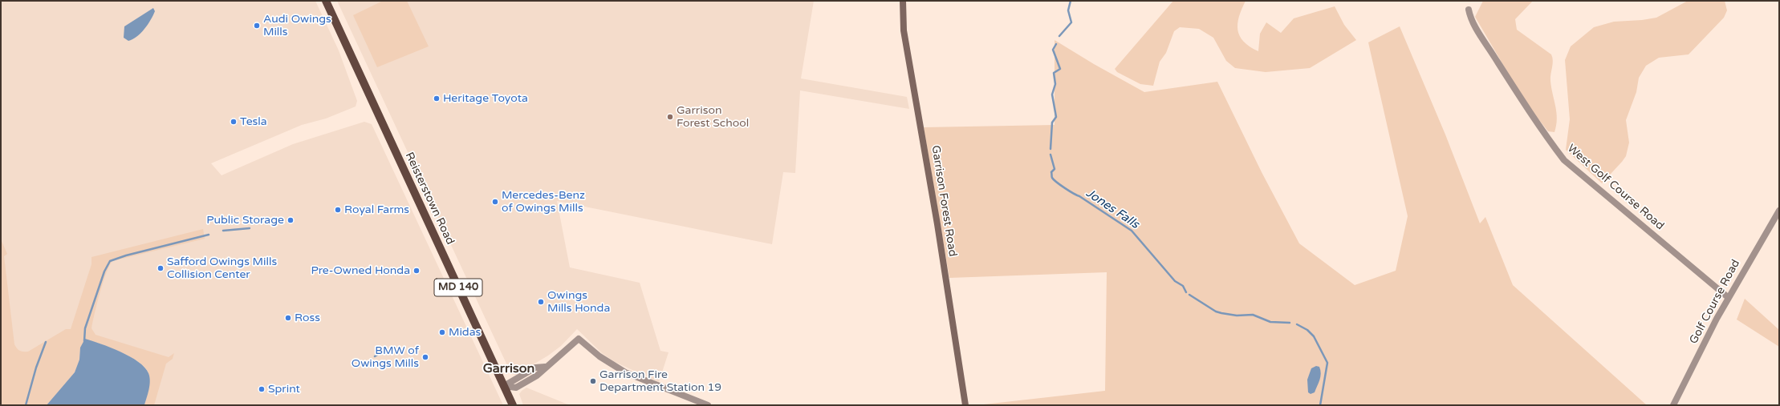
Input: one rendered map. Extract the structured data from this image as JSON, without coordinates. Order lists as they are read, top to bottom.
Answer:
{
  "streets": {
    "main road": ["Reisterstown Road", "Garrison Forest Road", "MD 140"],
    "street": ["West Golf Course Road", "Golf Course Road"]
  },
  "crossings": [
    ["West Golf Course Road", "Golf Course Road"]
  ],
  "districts": ["Garrison"],
  "water": ["Jones Falls"],
  "places": [
    "Audi Owings Mills",
    "Heritage Toyota",
    "Garrison Forest School",
    "Tesla",
    "Mercedes-Benz of Owings Mills",
    "Royal Farms",
    "Public Storage",
    "Safford Owings Mills Collision Center",
    "Pre-Owned Honda",
    "Owings Mills Honda",
    "Ross",
    "Midas",
    "BMW of Owings Mills",
    "Garrison Fire Department Station 19",
    "Sprint"
  ]
}
